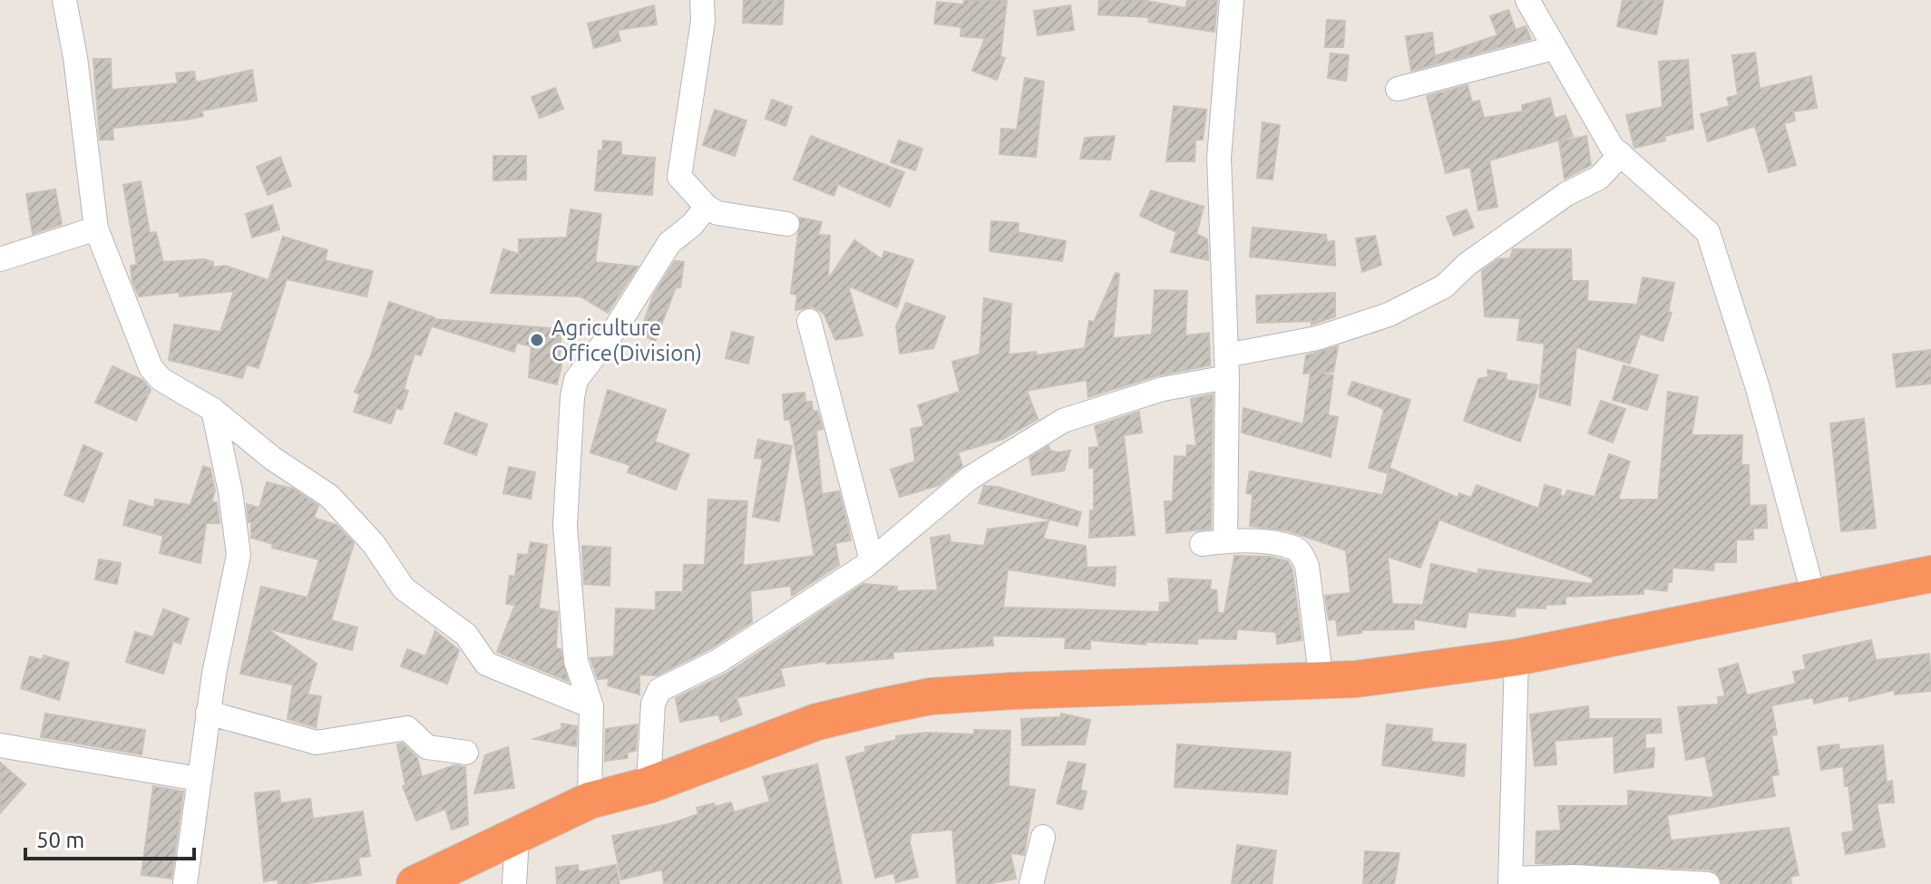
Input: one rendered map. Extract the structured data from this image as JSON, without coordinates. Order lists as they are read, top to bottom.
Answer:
{
  "places": ["Agriculture Office(Division)"],
  "scale_bar": "50 m"
}
